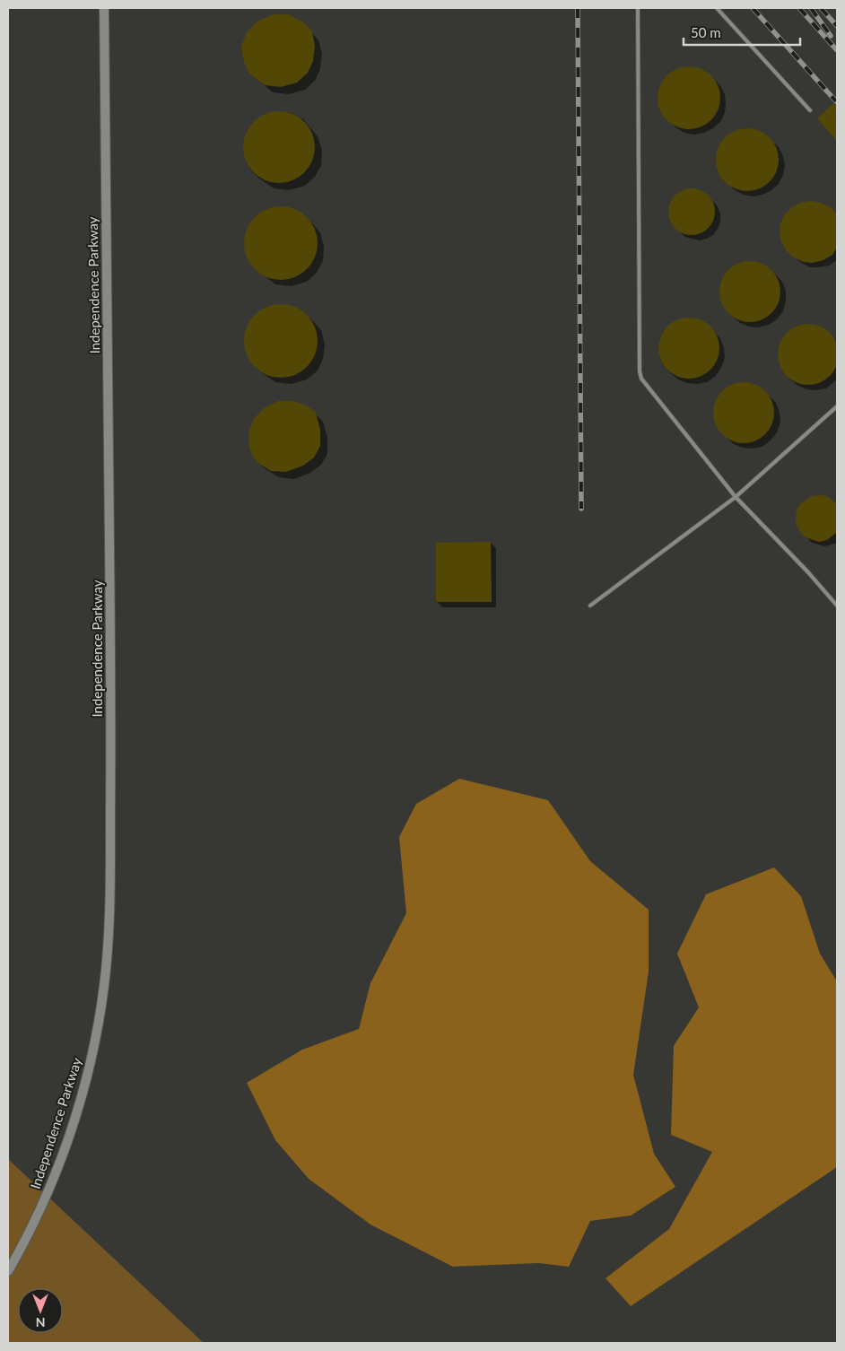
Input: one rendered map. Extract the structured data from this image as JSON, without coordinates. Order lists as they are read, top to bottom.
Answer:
{
  "streets": {
    "main road": ["Independence Parkway"]
  },
  "scale_bar": "50 m",
  "north": "bottom"
}
